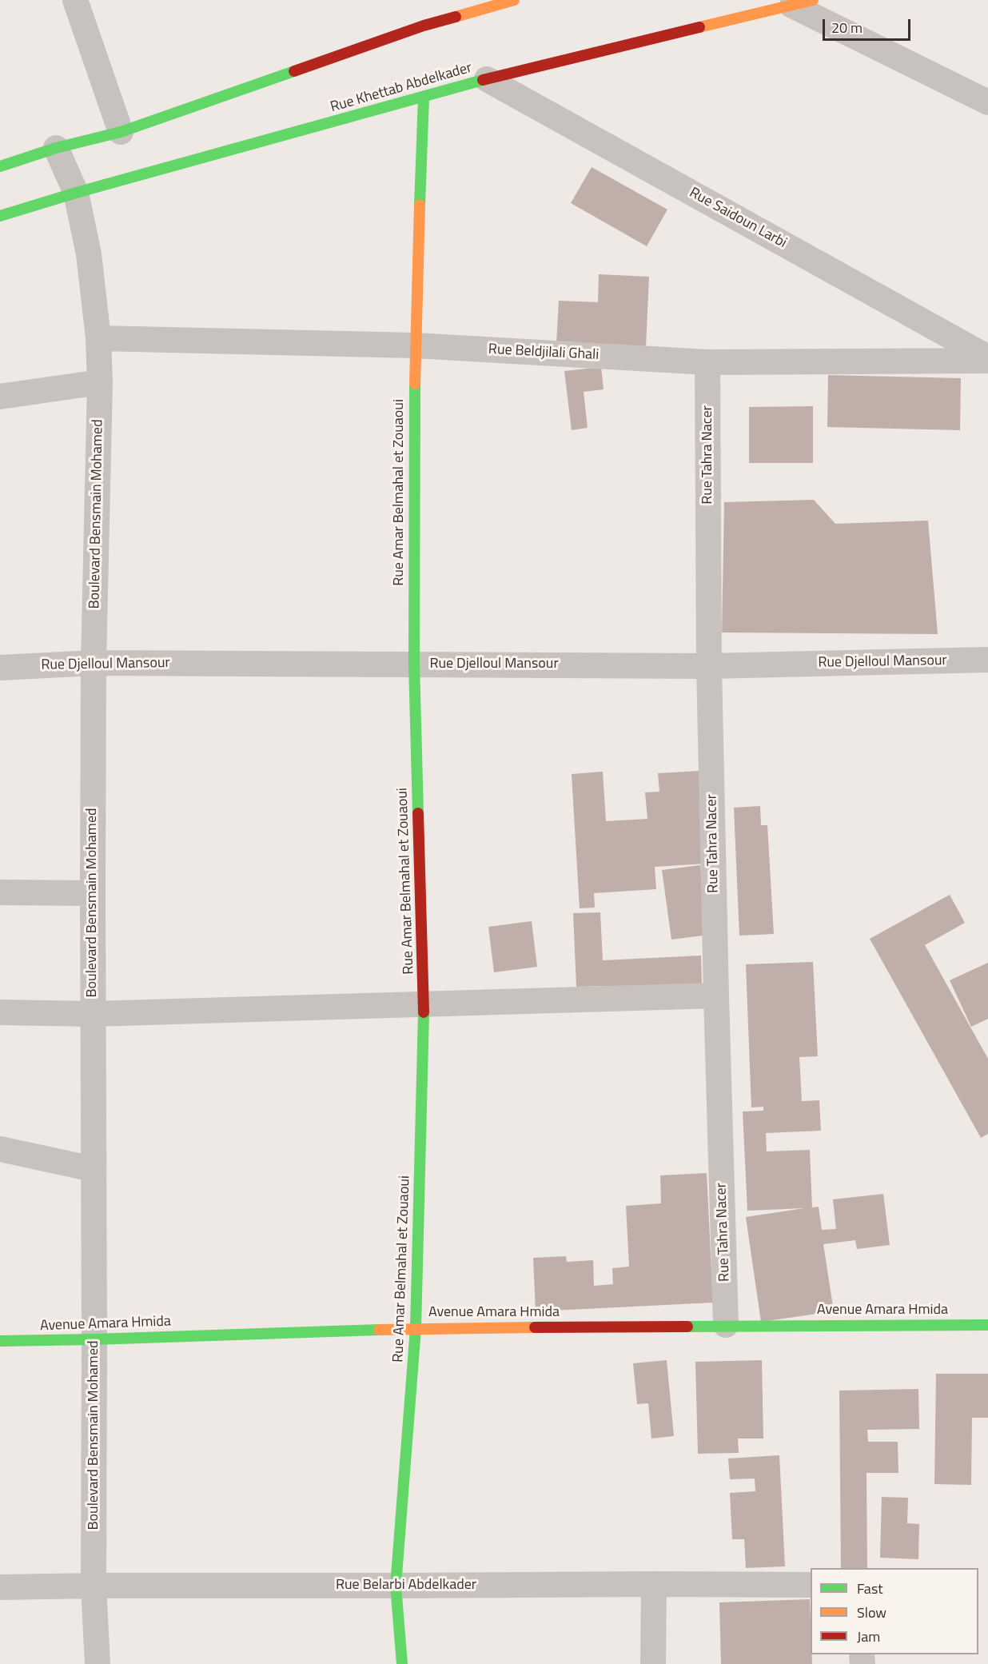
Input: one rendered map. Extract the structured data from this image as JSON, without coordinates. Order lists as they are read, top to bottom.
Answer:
{
  "streets": {
    "main road": ["Rue Khettab Abdelkader", "Rue Amar Belmahal et Zouaoui", "Avenue Amara Hmida"],
    "street": [
      "Rue Saidoun Larbi",
      "Rue Beldjilali Ghali",
      "Rue Tahra Nacer",
      "Boulevard Bensmain Mohamed",
      "Rue Djelloul Mansour",
      "Rue Belarbi Abdelkader"
    ]
  },
  "crossings": [
    ["Rue Khettab Abdelkader", "Rue Saidoun Larbi"],
    ["Rue Khettab Abdelkader", "Rue Amar Belmahal et Zouaoui"],
    ["Rue Khettab Abdelkader", "Boulevard Bensmain Mohamed"],
    ["Rue Saidoun Larbi", "Rue Beldjilali Ghali"],
    ["Rue Beldjilali Ghali", "Rue Tahra Nacer"],
    ["Rue Beldjilali Ghali", "Rue Amar Belmahal et Zouaoui"],
    ["Rue Beldjilali Ghali", "Boulevard Bensmain Mohamed"],
    ["Rue Tahra Nacer", "Rue Djelloul Mansour"],
    ["Rue Tahra Nacer", "Avenue Amara Hmida"],
    ["Rue Amar Belmahal et Zouaoui", "Rue Djelloul Mansour"],
    ["Rue Amar Belmahal et Zouaoui", "Avenue Amara Hmida"],
    ["Rue Amar Belmahal et Zouaoui", "Rue Belarbi Abdelkader"],
    ["Boulevard Bensmain Mohamed", "Rue Djelloul Mansour"],
    ["Boulevard Bensmain Mohamed", "Avenue Amara Hmida"],
    ["Boulevard Bensmain Mohamed", "Rue Belarbi Abdelkader"]
  ],
  "legend": ["Fast", "Slow", "Jam"],
  "scale_bar": "20 m"
}
